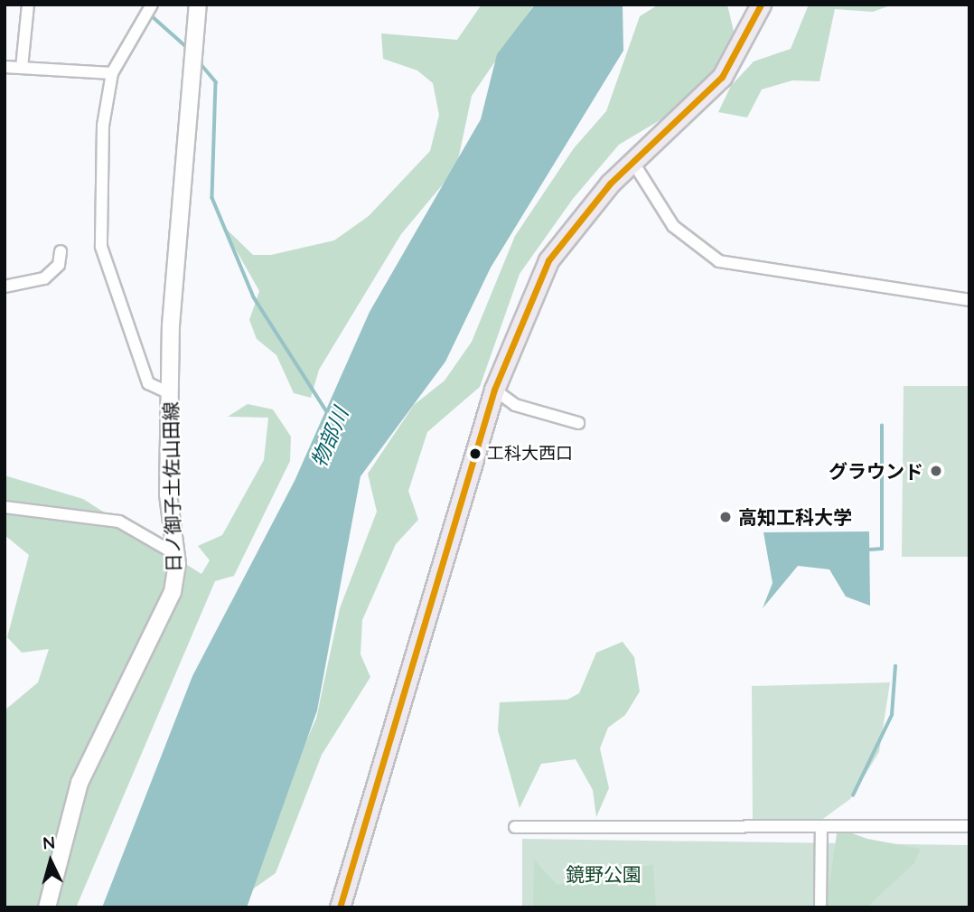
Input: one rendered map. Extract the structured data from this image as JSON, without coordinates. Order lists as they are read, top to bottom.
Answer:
{
  "streets": {
    "main road": ["日ノ御子土佐山田線"]
  },
  "water": ["物部川"],
  "parks": ["鏡野公園"],
  "places": ["工科大西口", "グラウンド", "高知工科大学"],
  "north": "top"
}
